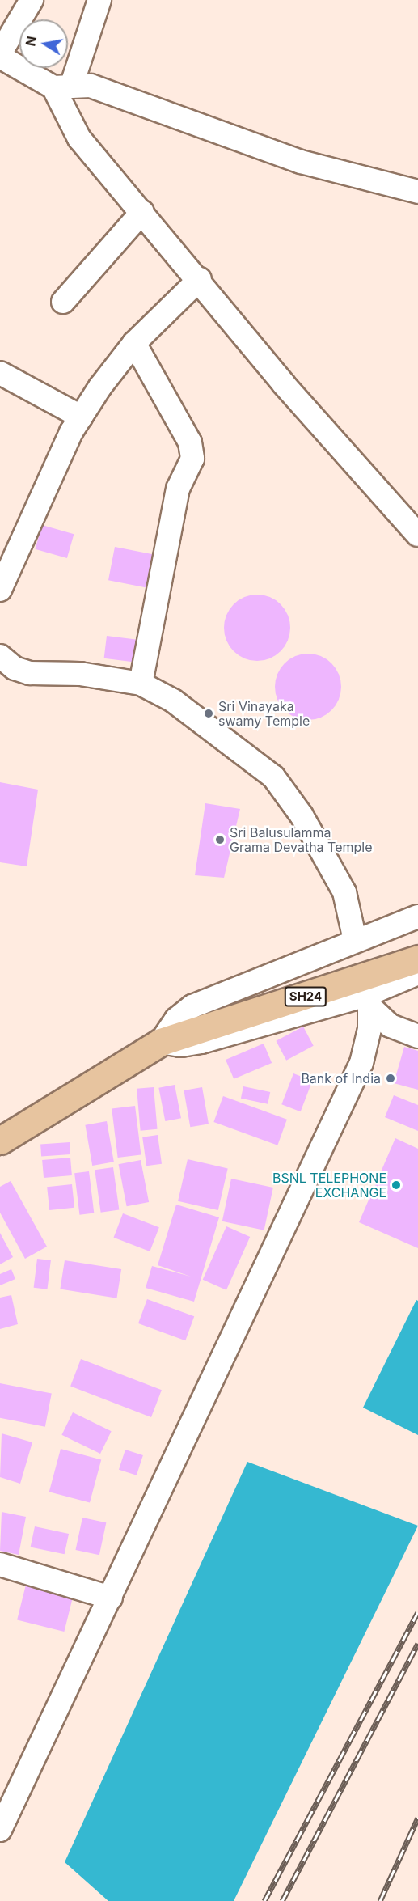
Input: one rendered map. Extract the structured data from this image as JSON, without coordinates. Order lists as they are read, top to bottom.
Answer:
{
  "streets": {
    "main road": ["SH24"]
  },
  "places": [
    "Sri Vinayaka swamy Temple",
    "Sri Balusulamma Grama Devatha Temple",
    "Bank of India",
    "BSNL TELEPHONE EXCHANGE"
  ],
  "north": "left"
}
